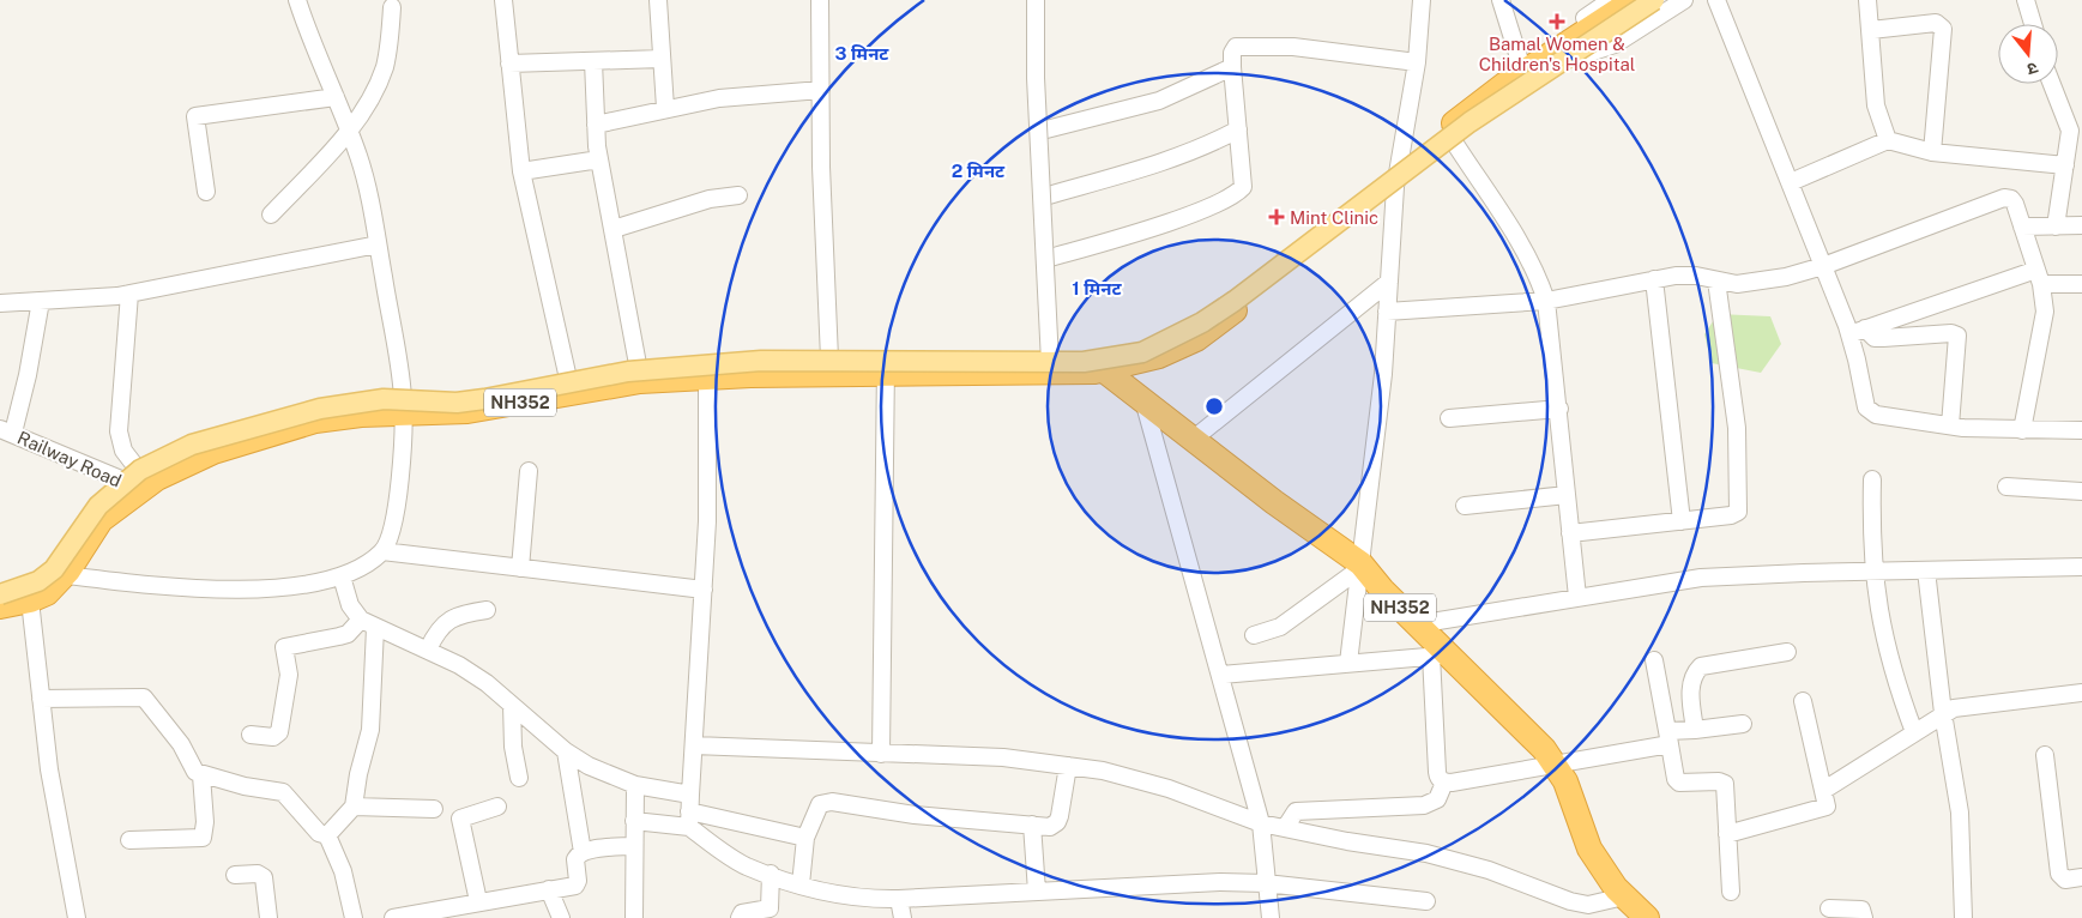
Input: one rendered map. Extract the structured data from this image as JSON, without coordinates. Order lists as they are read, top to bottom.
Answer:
{
  "streets": {
    "highway": ["NH352"],
    "street": ["Railway Road"]
  },
  "crossings": [
    ["NH352", "Railway Road"]
  ],
  "places": {
    "health": ["Bamal Women & Children's Hospital", "Mint Clinic"]
  },
  "north": "bottom",
  "rings": ["3 मिनट", "2 मिनट", "1 मिनट"]
}
